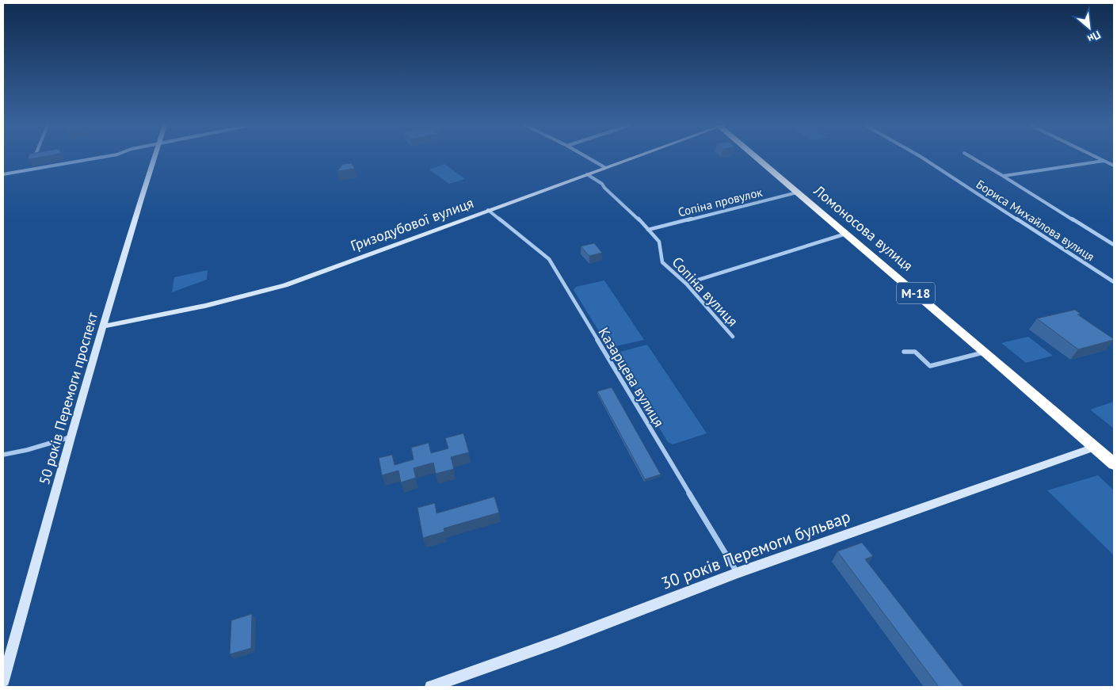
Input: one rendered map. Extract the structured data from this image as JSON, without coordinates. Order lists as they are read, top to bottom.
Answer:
{
  "streets": {
    "highway": ["Ломоносова вулиця", "М-18"],
    "main road": ["Гризодубової вулиця", "50 років Перемоги проспект", "30 років Перемоги бульвар"],
    "street": [
      "Сопіна провулок",
      "Бориса Михайлова вулиця",
      "Сопіна вулиця",
      "Казарцева вулиця"
    ]
  },
  "crossings": [
    ["Сопіна провулок", "Ломоносова вулиця"],
    ["Сопіна провулок", "Сопіна вулиця"],
    ["Гризодубової вулиця", "Сопіна вулиця"],
    ["Гризодубової вулиця", "Казарцева вулиця"],
    ["Гризодубової вулиця", "50 років Перемоги проспект"],
    ["Ломоносова вулиця", "30 років Перемоги бульвар"],
    ["Казарцева вулиця", "30 років Перемоги бульвар"]
  ],
  "north": "bottom right"
}
